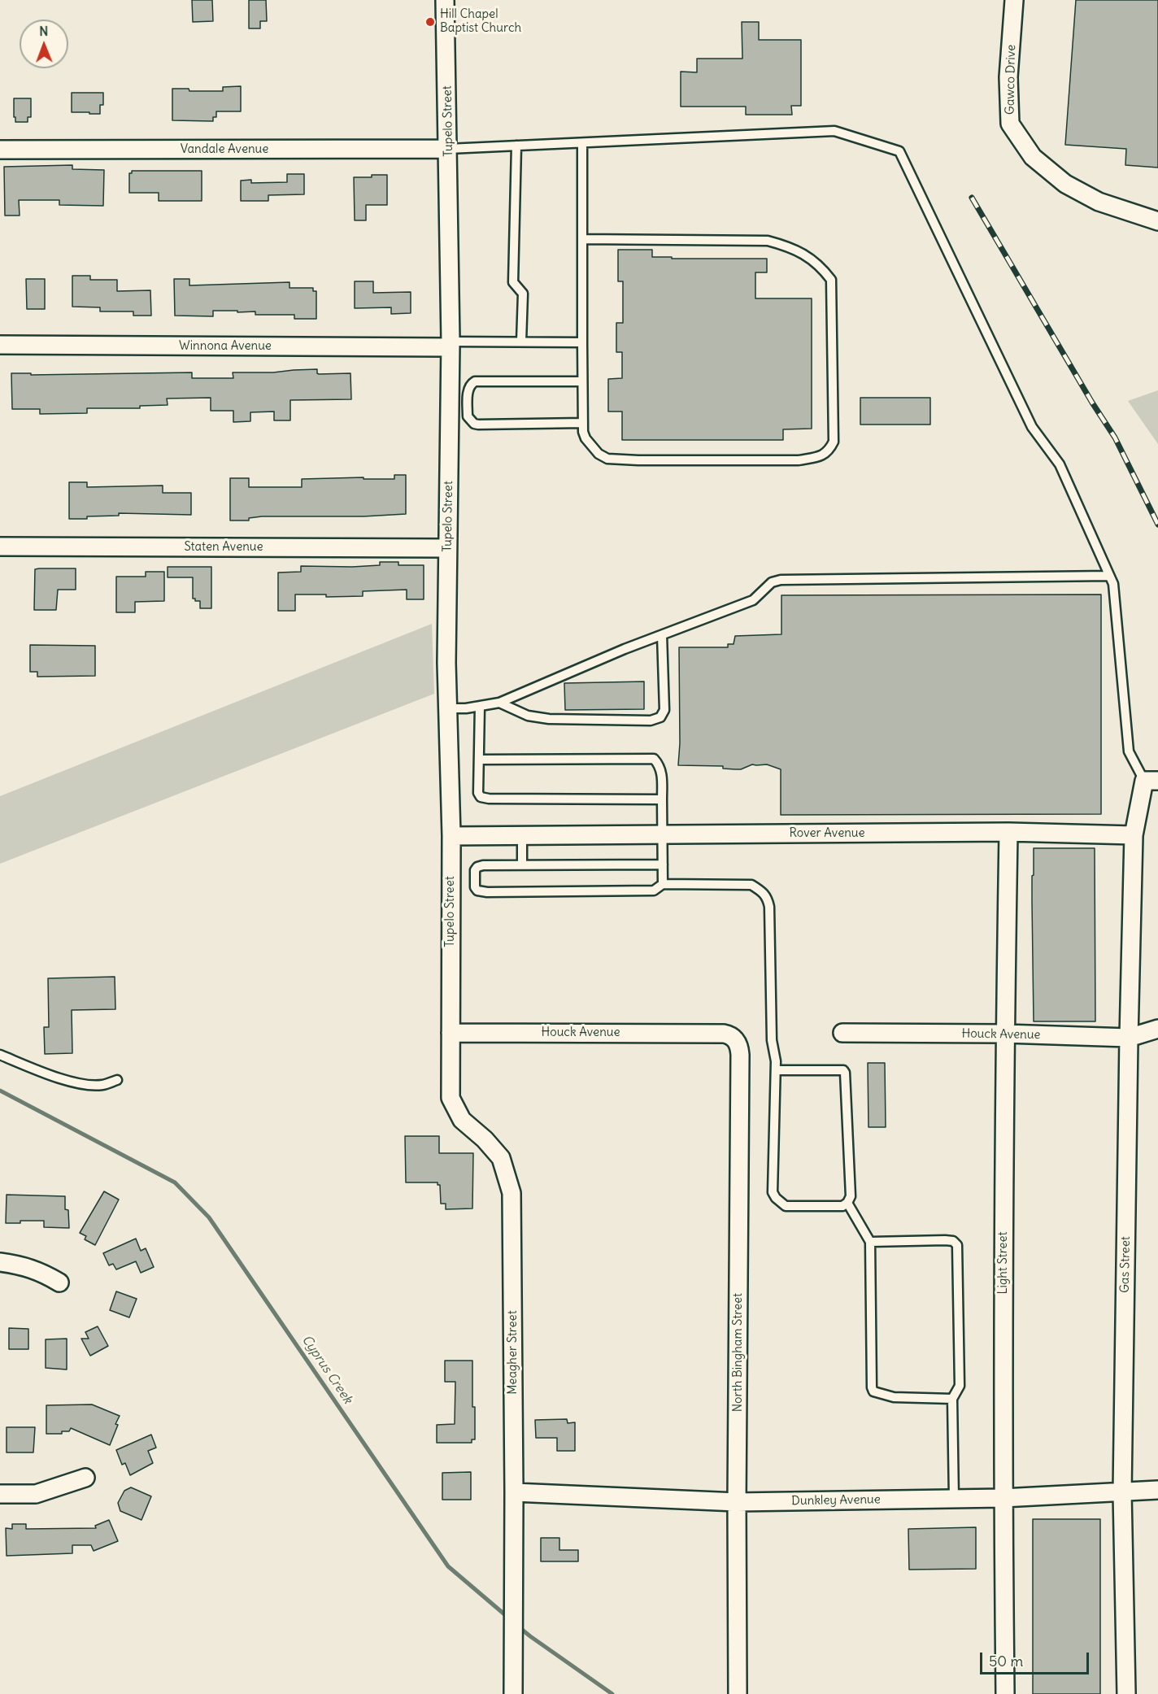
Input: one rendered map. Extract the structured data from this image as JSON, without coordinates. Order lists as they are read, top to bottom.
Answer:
{
  "streets": {
    "street": [
      "Gawco Drive",
      "Tupelo Street",
      "Vandale Avenue",
      "Winnona Avenue",
      "Staten Avenue",
      "Rover Avenue",
      "Houck Avenue",
      "Light Street",
      "Gas Street",
      "Meagher Street",
      "North Bingham Street",
      "Dunkley Avenue"
    ]
  },
  "crossings": [
    ["Tupelo Street", "Vandale Avenue"],
    ["Tupelo Street", "Winnona Avenue"],
    ["Tupelo Street", "Staten Avenue"],
    ["Tupelo Street", "Rover Avenue"],
    ["Tupelo Street", "Houck Avenue"],
    ["Tupelo Street", "Meagher Street"],
    ["Rover Avenue", "Light Street"],
    ["Rover Avenue", "Gas Street"],
    ["Houck Avenue", "Light Street"],
    ["Houck Avenue", "Gas Street"],
    ["Houck Avenue", "Meagher Street"],
    ["Houck Avenue", "North Bingham Street"],
    ["Light Street", "Dunkley Avenue"],
    ["Gas Street", "Dunkley Avenue"],
    ["Meagher Street", "Dunkley Avenue"],
    ["North Bingham Street", "Dunkley Avenue"]
  ],
  "water": ["Cyprus Creek"],
  "places": ["Hill Chapel Baptist Church"],
  "scale_bar": "50 m",
  "north": "top"
}
